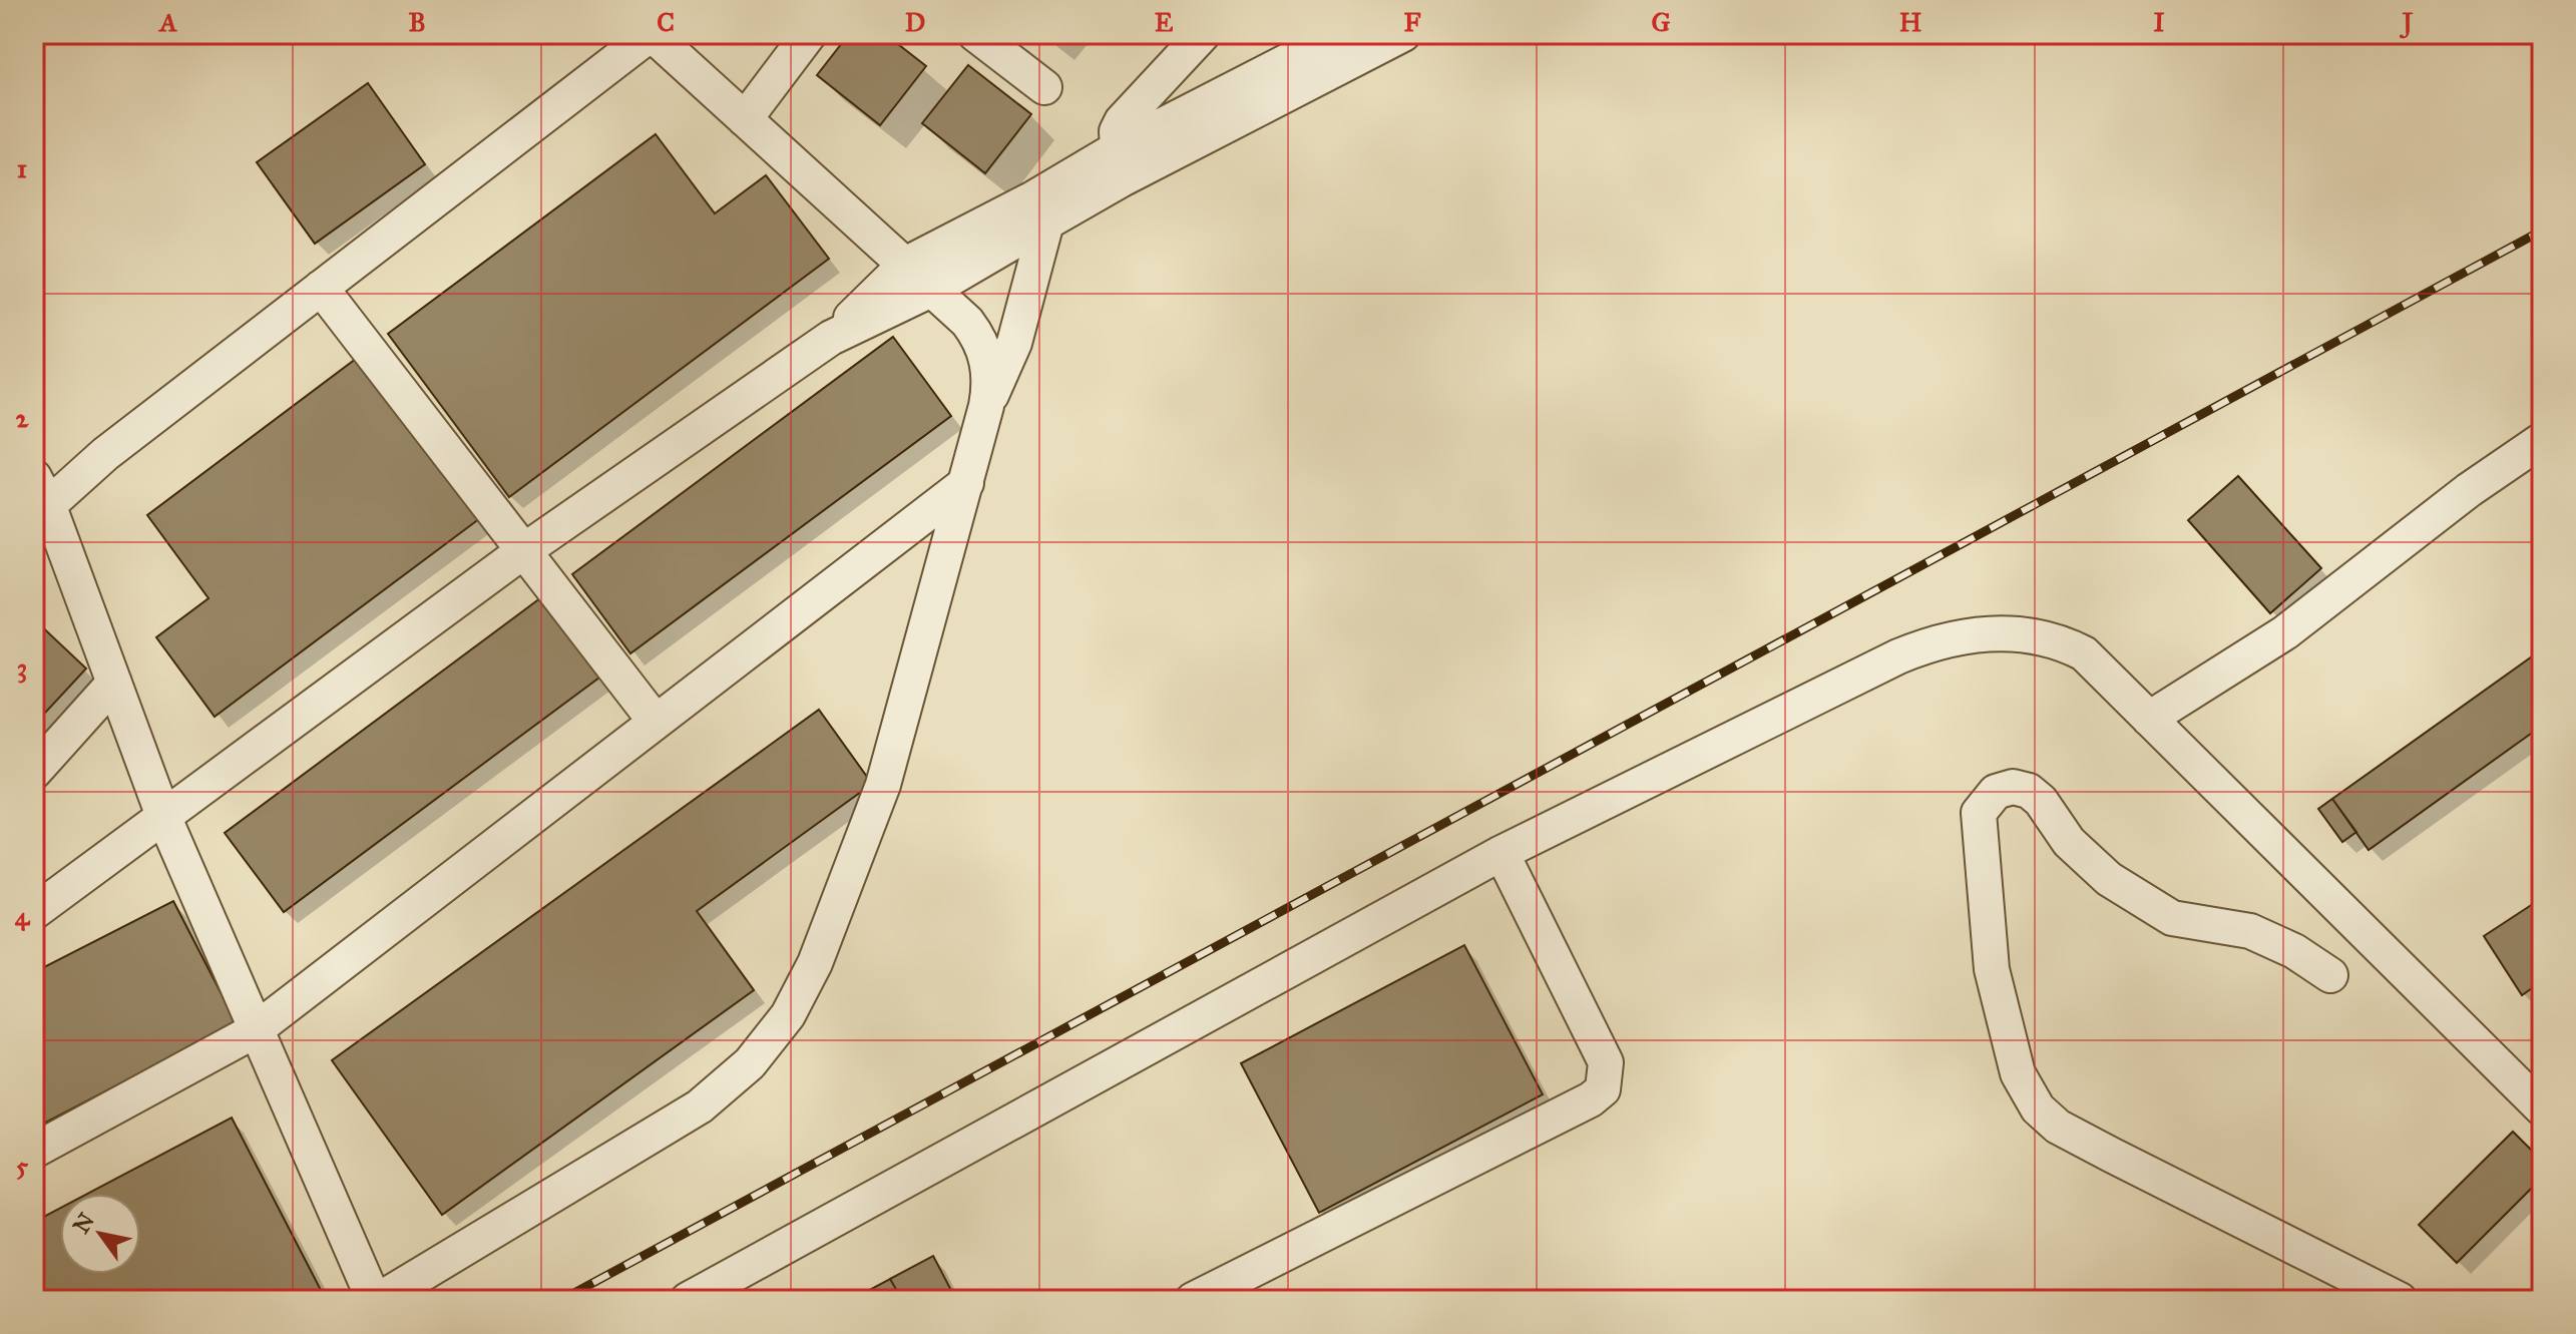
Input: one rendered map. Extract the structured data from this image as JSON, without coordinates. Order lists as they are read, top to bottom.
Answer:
{
  "north": "top left",
  "grid": {
    "columns": [
      "A",
      "B",
      "C",
      "D",
      "E",
      "F",
      "G",
      "H",
      "I",
      "J"
    ],
    "rows": [
      "1",
      "2",
      "3",
      "4",
      "5"
    ]
  }
}
